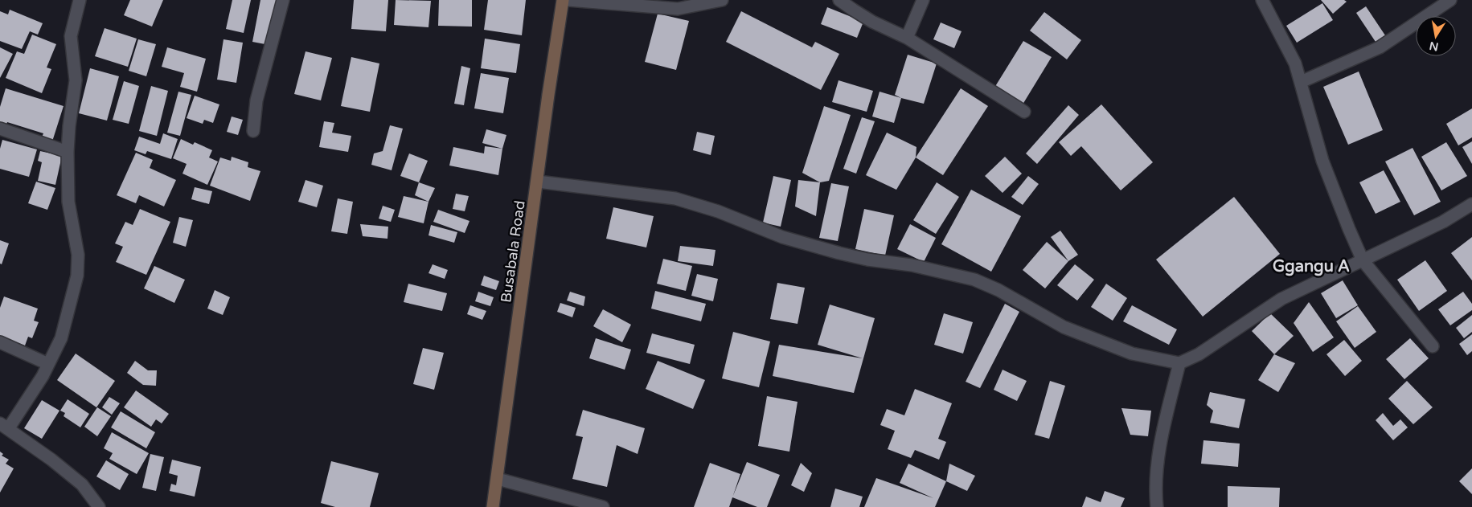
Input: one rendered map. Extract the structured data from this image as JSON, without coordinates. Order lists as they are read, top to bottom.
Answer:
{
  "streets": {
    "street": ["Busabala Road"]
  },
  "districts": ["Ggangu A"],
  "north": "bottom"
}
